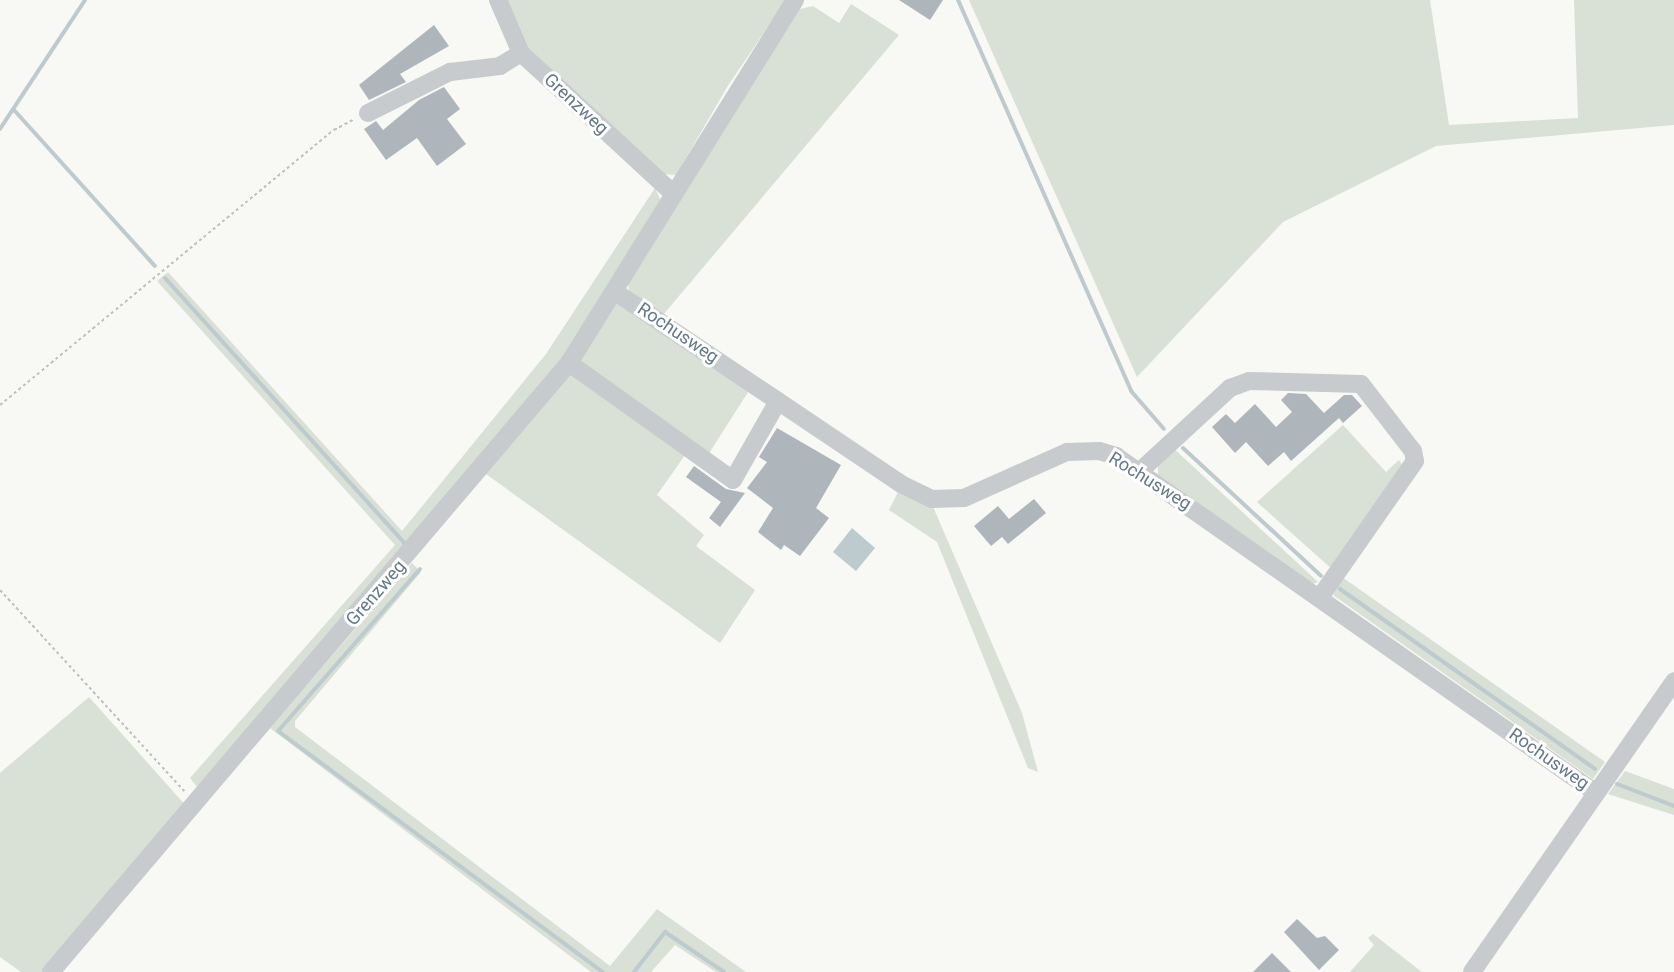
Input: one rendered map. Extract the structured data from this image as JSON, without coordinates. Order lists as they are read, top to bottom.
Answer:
{
  "streets": {
    "street": ["Grenzweg", "Rochusweg"]
  },
  "crossings": [
    ["Grenzweg", "Rochusweg"]
  ]
}
